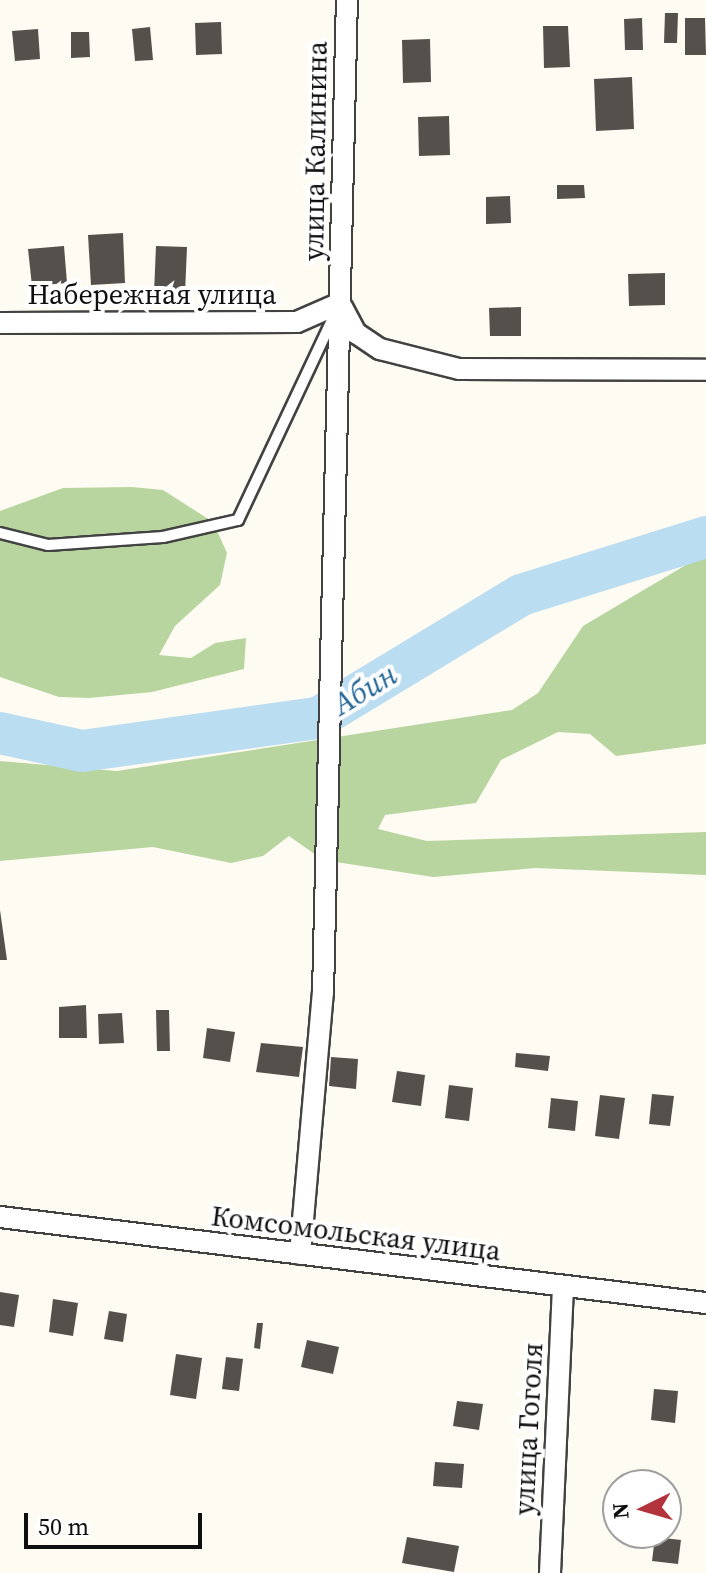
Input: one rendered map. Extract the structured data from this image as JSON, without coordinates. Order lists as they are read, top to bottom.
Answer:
{
  "streets": {
    "street": [
      "улица Калинина",
      "Набережная улица",
      "Комсомольская улица",
      "улица Гоголя"
    ]
  },
  "crossings": [
    ["улица Калинина", "Набережная улица"],
    ["улица Калинина", "Комсомольская улица"],
    ["Комсомольская улица", "улица Гоголя"]
  ],
  "water": ["Абин"],
  "scale_bar": "50 m",
  "north": "left"
}
